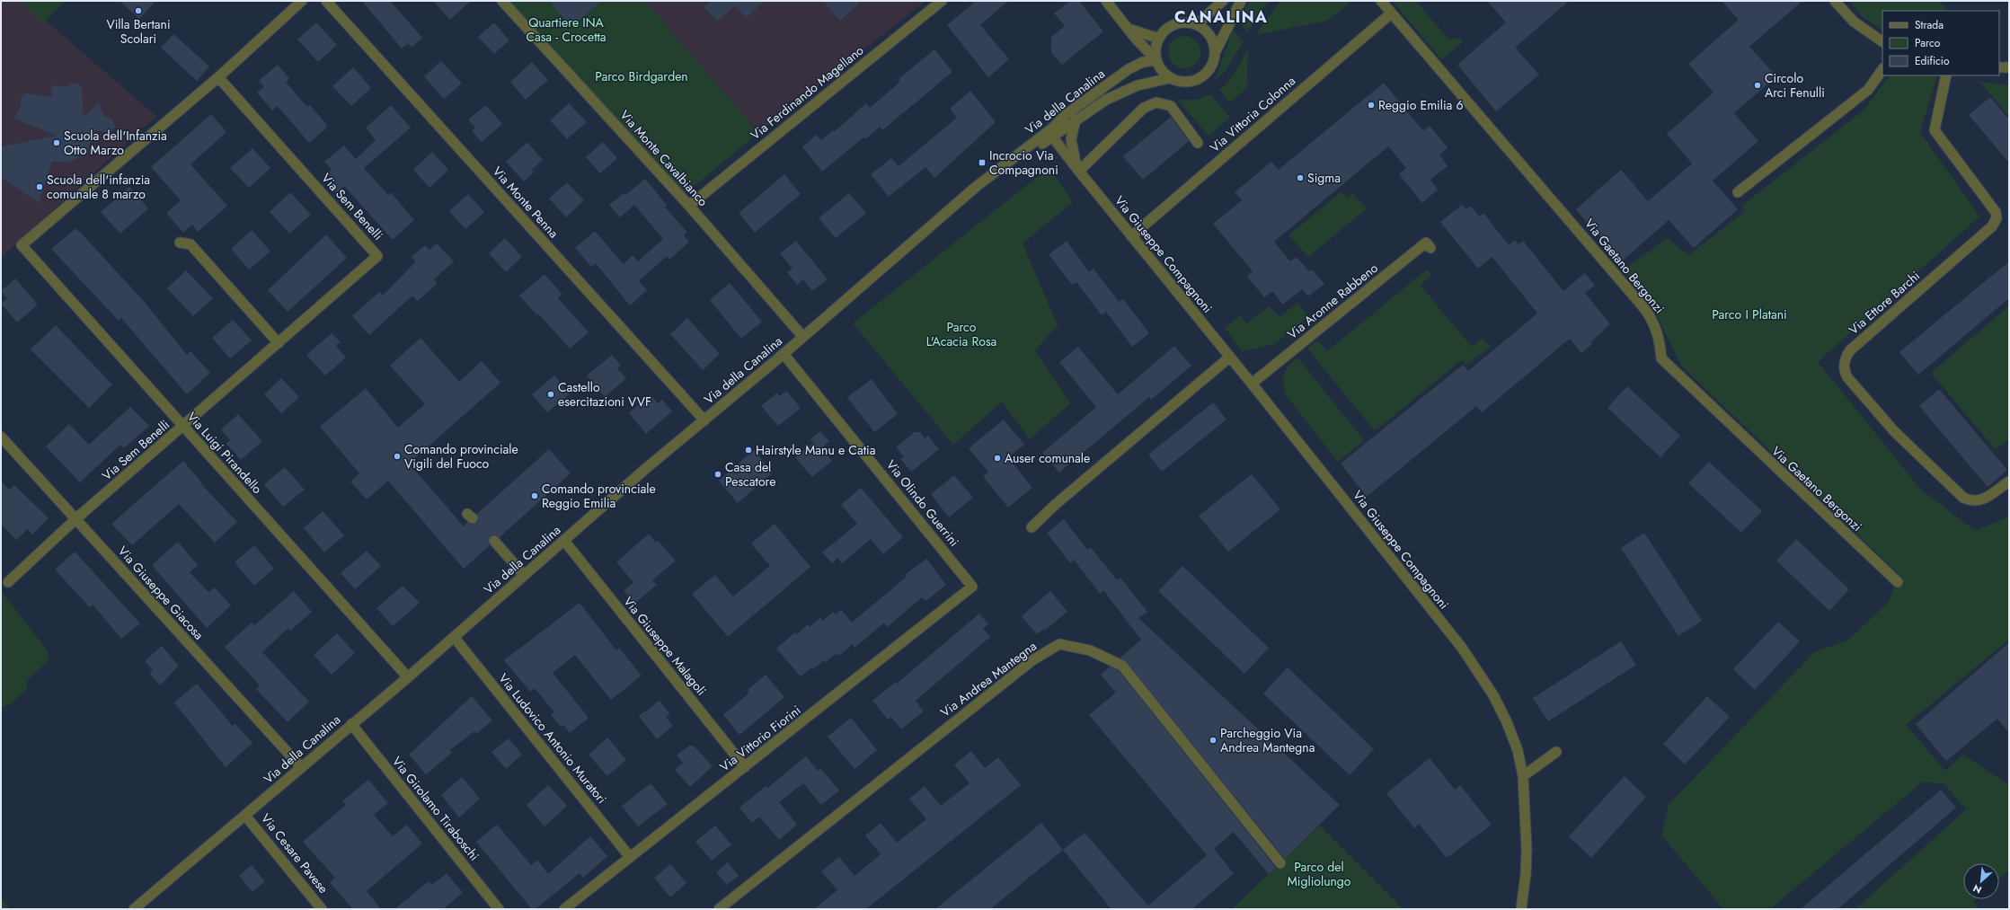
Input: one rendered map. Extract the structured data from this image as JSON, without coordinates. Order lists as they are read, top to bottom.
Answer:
{
  "streets": {
    "street": [
      "Via Ferdinando Magellano",
      "Via della Canalina",
      "Via Vittoria Colonna",
      "Via Monte Cavalbianco",
      "Via Monte Penna",
      "Via Sem Benelli",
      "Via Giuseppe Compagnoni",
      "Via Gaetano Bergonzi",
      "Via Aronne Rabbeno",
      "Via Ettore Barchi",
      "Via Luigi Pirandello",
      "Via Olindo Guerrini",
      "Via Giuseppe Giacosa",
      "Via Giuseppe Malagoli",
      "Via Andrea Mantegna",
      "Via Ludovico Antonio Muratori",
      "Via Vittorio Fiorini",
      "Via Girolamo Tiraboschi",
      "Via Cesare Pavese"
    ]
  },
  "crossings": [
    ["Via Ferdinando Magellano", "Via Monte Cavalbianco"],
    ["Via della Canalina", "Via Monte Cavalbianco"],
    ["Via della Canalina", "Via Monte Penna"],
    ["Via della Canalina", "Via Giuseppe Compagnoni"],
    ["Via della Canalina", "Via Luigi Pirandello"],
    ["Via della Canalina", "Via Olindo Guerrini"],
    ["Via della Canalina", "Via Giuseppe Giacosa"],
    ["Via della Canalina", "Via Giuseppe Malagoli"],
    ["Via della Canalina", "Via Ludovico Antonio Muratori"],
    ["Via della Canalina", "Via Girolamo Tiraboschi"],
    ["Via della Canalina", "Via Cesare Pavese"],
    ["Via Vittoria Colonna", "Via Giuseppe Compagnoni"],
    ["Via Vittoria Colonna", "Via Gaetano Bergonzi"],
    ["Via Sem Benelli", "Via Luigi Pirandello"],
    ["Via Sem Benelli", "Via Giuseppe Giacosa"],
    ["Via Giuseppe Compagnoni", "Via Aronne Rabbeno"],
    ["Via Olindo Guerrini", "Via Vittorio Fiorini"],
    ["Via Giuseppe Malagoli", "Via Vittorio Fiorini"],
    ["Via Ludovico Antonio Muratori", "Via Vittorio Fiorini"]
  ],
  "districts": ["CANALINA"],
  "parks": [
    "Quartiere INA Casa - Crocetta",
    "Parco Birdgarden",
    "Parco I Platani",
    "Parco L'Acacia Rosa",
    "Parco del Migliolungo"
  ],
  "places": {
    "other": [
      "Villa Bertani Scolari",
      "Circolo Arci Fenulli",
      "Reggio Emilia 6",
      "Scuola dell'Infanzia Otto Marzo",
      "Sigma",
      "Scuola dell'infanzia comunale 8 marzo",
      "Castello esercitazioni VVF",
      "Hairstyle Manu e Catia",
      "Comando provinciale Vigili del Fuoco",
      "Auser comunale",
      "Casa del Pescatore",
      "Comando provinciale Reggio Emilia",
      "Parcheggio Via Andrea Mantegna"
    ],
    "transit": ["Incrocio Via Compagnoni"]
  },
  "legend": ["Strada", "Parco", "Edificio"],
  "north": "bottom left"
}
